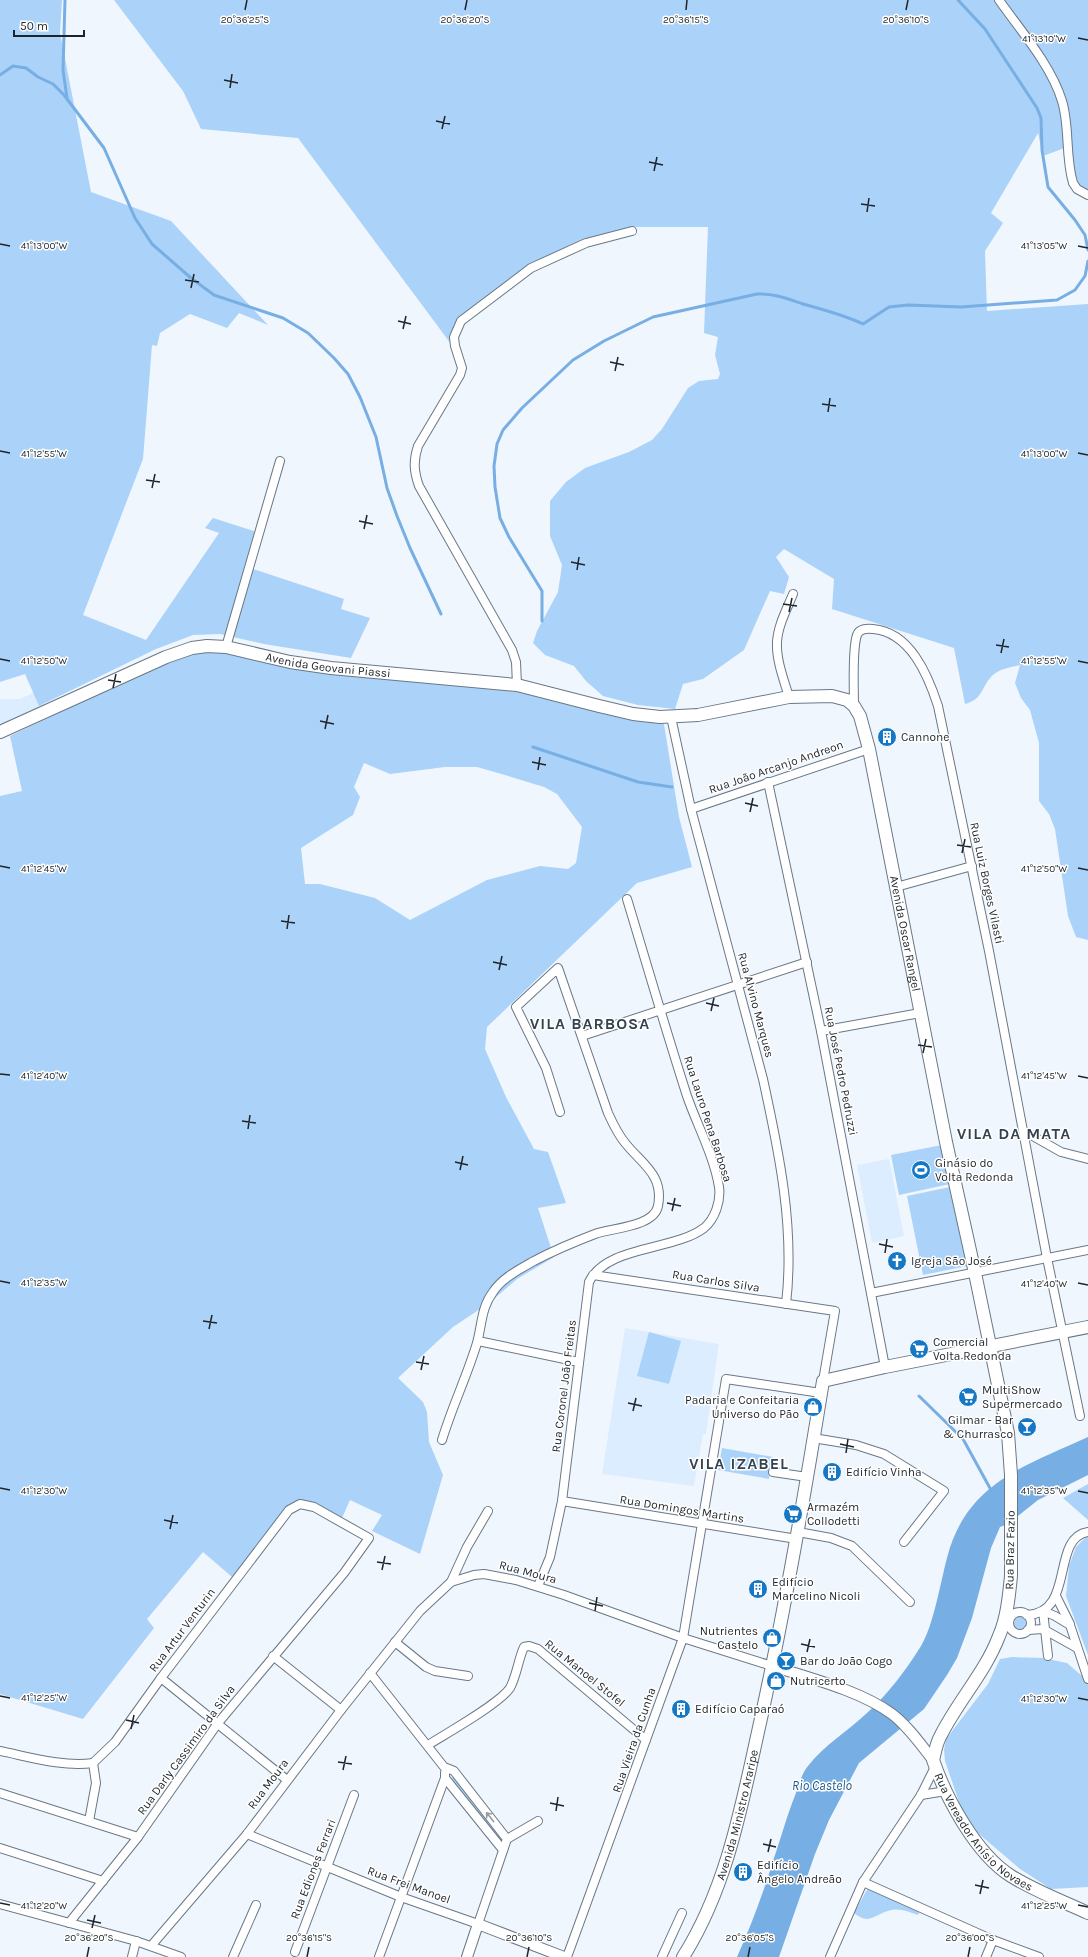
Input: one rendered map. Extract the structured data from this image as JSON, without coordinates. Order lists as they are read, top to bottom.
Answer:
{
  "streets": {
    "main road": [
      "Avenida Geovani Piassi",
      "Avenida Oscar Rangel",
      "Rua Braz Fazio",
      "Avenida Ministro Araripe",
      "Rua Vereador Anísio Novaes"
    ],
    "street": [
      "Rua João Arcanjo Andreon",
      "Rua Luiz Borges Vilasti",
      "Rua Alvino Marques",
      "Rua José Pedro Pedruzzi",
      "Rua Lauro Pena Barbosa",
      "Rua Carlos Silva",
      "Rua Coronel João Freitas",
      "Rua Domingos Martins",
      "Rua Moura",
      "Rua Artur Venturin",
      "Rua Manoel Stofel",
      "Rua Vieira da Cunha",
      "Rua Darly Cassimiro da Silva",
      "Rua Ediones Ferrari",
      "Rua Frei Manoel"
    ]
  },
  "crossings": [
    ["Avenida Geovani Piassi", "Rua Alvino Marques"],
    ["Rua João Arcanjo Andreon", "Avenida Oscar Rangel"],
    ["Rua João Arcanjo Andreon", "Rua Alvino Marques"],
    ["Rua João Arcanjo Andreon", "Rua José Pedro Pedruzzi"],
    ["Rua Luiz Borges Vilasti", "Avenida Oscar Rangel"],
    ["Avenida Oscar Rangel", "Rua Braz Fazio"],
    ["Rua Alvino Marques", "Rua Carlos Silva"],
    ["Rua Lauro Pena Barbosa", "Rua Carlos Silva"],
    ["Rua Lauro Pena Barbosa", "Rua Coronel João Freitas"],
    ["Rua Carlos Silva", "Rua Coronel João Freitas"],
    ["Rua Carlos Silva", "Avenida Ministro Araripe"],
    ["Rua Coronel João Freitas", "Rua Domingos Martins"],
    ["Rua Coronel João Freitas", "Rua Moura"],
    ["Rua Domingos Martins", "Rua Vieira da Cunha"],
    ["Rua Domingos Martins", "Avenida Ministro Araripe"],
    ["Rua Braz Fazio", "Rua Moura"],
    ["Rua Braz Fazio", "Rua Vereador Anísio Novaes"],
    ["Rua Moura", "Rua Vieira da Cunha"],
    ["Rua Moura", "Avenida Ministro Araripe"],
    ["Rua Moura", "Rua Vereador Anísio Novaes"],
    ["Rua Moura", "Rua Frei Manoel"],
    ["Rua Artur Venturin", "Rua Darly Cassimiro da Silva"],
    ["Rua Manoel Stofel", "Rua Vieira da Cunha"],
    ["Rua Vieira da Cunha", "Avenida Ministro Araripe"],
    ["Rua Ediones Ferrari", "Rua Frei Manoel"]
  ],
  "districts": ["VILA BARBOSA", "VILA DA MATA", "VILA IZABEL"],
  "water": ["Rio Castelo"],
  "places": {
    "building": [
      "Cannone",
      "Edifício Vinha",
      "Edifício Marcelino Nicoli",
      "Edifício Caparaó",
      "Edifício Ângelo Andreão"
    ],
    "sports": ["Ginásio do Volta Redonda"],
    "church": ["Igreja São José"],
    "supermarket": ["Comercial Volta Redonda", "MultiShow Supermercado", "Armazém Collodetti"],
    "shop": ["Padaria e Confeitaria Universo do Pão", "Nutrientes Castelo", "Nutricerto"],
    "bar": ["Gilmar - Bar & Churrasco", "Bar do João Cogo"]
  },
  "scale_bar": "50 m",
  "coordinates": [
    "20°36'20\"S",
    "20°36'15\"S",
    "20°36'10\"S",
    "20°36'25\"S",
    "41°13'10\"W",
    "41°13'00\"W",
    "41°13'05\"W",
    "41°12'55\"W",
    "41°12'50\"W",
    "41°12'45\"W",
    "41°12'40\"W",
    "41°12'35\"W",
    "41°12'30\"W",
    "41°12'25\"W",
    "41°12'20\"W",
    "20°36'05\"S",
    "20°36'00\"S"
  ]
}
